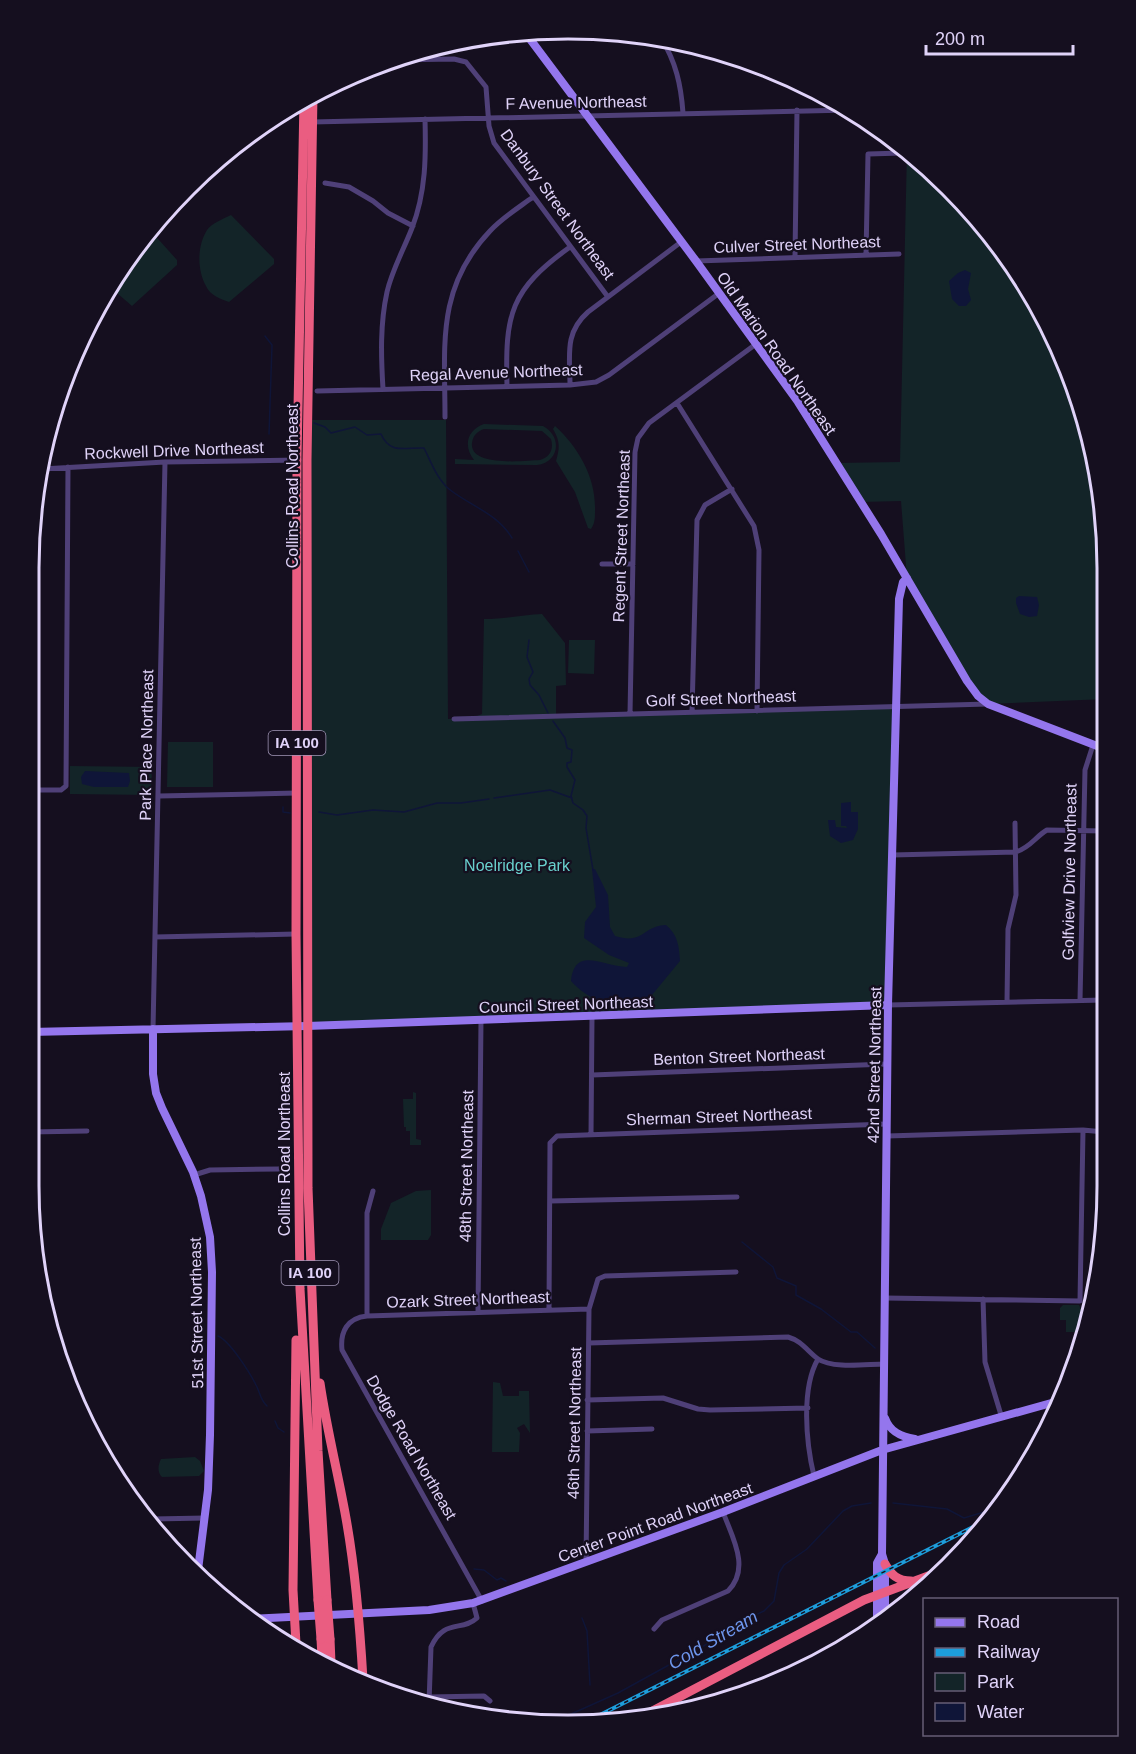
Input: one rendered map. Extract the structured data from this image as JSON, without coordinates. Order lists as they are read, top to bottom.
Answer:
{
  "streets": {
    "highway": ["Collins Road Northeast", "IA 100"],
    "street": [
      "F Avenue Northeast",
      "Danbury Street Northeast",
      "Culver Street Northeast",
      "Old Marion Road Northeast",
      "Regal Avenue Northeast",
      "Rockwell Drive Northeast",
      "Regent Street Northeast",
      "Golf Street Northeast",
      "Park Place Northeast",
      "Golfview Drive Northeast",
      "Council Street Northeast",
      "Benton Street Northeast",
      "42nd Street Northeast",
      "Sherman Street Northeast",
      "48th Street Northeast",
      "Ozark Street Northeast",
      "51st Street Northeast",
      "46th Street Northeast",
      "Dodge Road Northeast",
      "Center Point Road Northeast"
    ]
  },
  "crossings": [
    ["F Avenue Northeast", "Danbury Street Northeast"],
    ["F Avenue Northeast", "Old Marion Road Northeast"],
    ["F Avenue Northeast", "Collins Road Northeast"],
    ["Culver Street Northeast", "Old Marion Road Northeast"],
    ["Old Marion Road Northeast", "Regal Avenue Northeast"],
    ["Old Marion Road Northeast", "Regent Street Northeast"],
    ["Old Marion Road Northeast", "Golf Street Northeast"],
    ["Old Marion Road Northeast", "42nd Street Northeast"],
    ["Rockwell Drive Northeast", "Collins Road Northeast"],
    ["Rockwell Drive Northeast", "Park Place Northeast"],
    ["Collins Road Northeast", "Council Street Northeast"],
    ["Regent Street Northeast", "Golf Street Northeast"],
    ["Golf Street Northeast", "42nd Street Northeast"],
    ["Park Place Northeast", "Council Street Northeast"],
    ["Park Place Northeast", "51st Street Northeast"],
    ["Golfview Drive Northeast", "Council Street Northeast"],
    ["Council Street Northeast", "42nd Street Northeast"],
    ["Council Street Northeast", "48th Street Northeast"],
    ["Council Street Northeast", "51st Street Northeast"],
    ["Benton Street Northeast", "42nd Street Northeast"],
    ["42nd Street Northeast", "Sherman Street Northeast"],
    ["42nd Street Northeast", "Center Point Road Northeast"],
    ["48th Street Northeast", "Ozark Street Northeast"],
    ["Ozark Street Northeast", "46th Street Northeast"],
    ["Ozark Street Northeast", "Dodge Road Northeast"],
    ["46th Street Northeast", "Center Point Road Northeast"],
    ["Dodge Road Northeast", "Center Point Road Northeast"]
  ],
  "water": ["Cold Stream"],
  "parks": ["Noelridge Park"],
  "legend": [
    "Road",
    "Railway",
    "Park",
    "Water"
  ],
  "scale_bar": "200 m"
}
